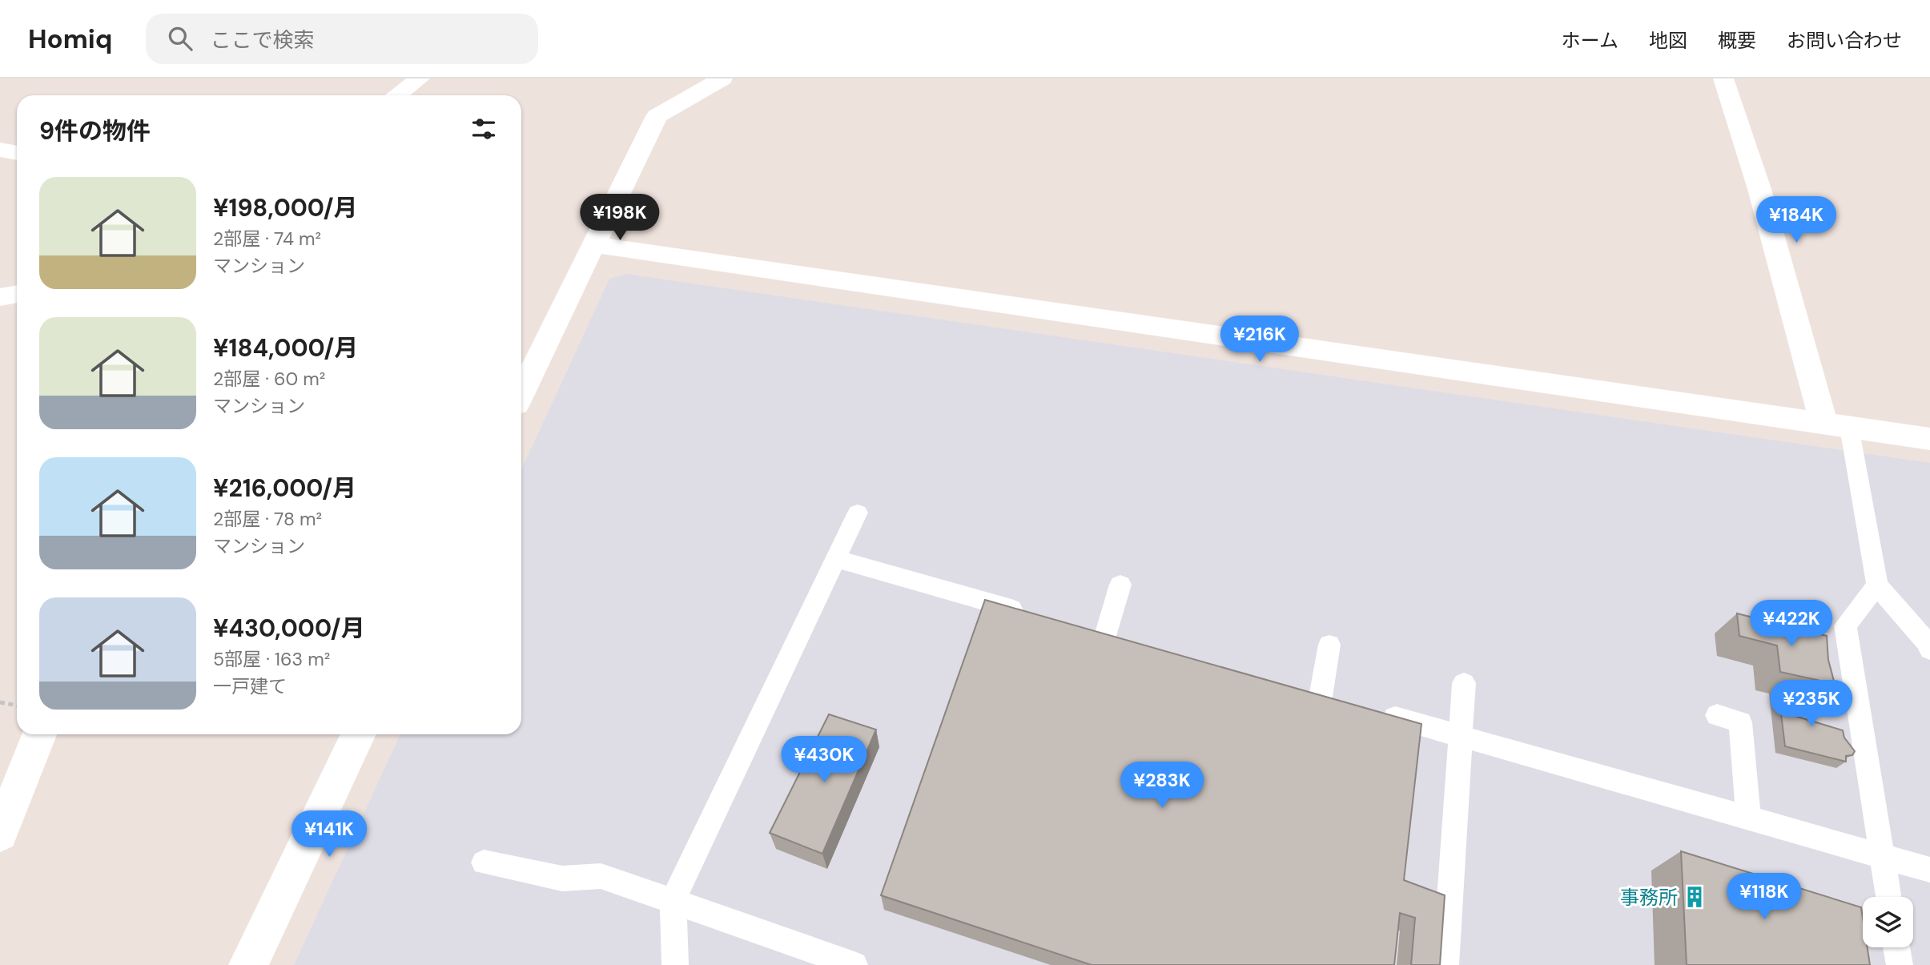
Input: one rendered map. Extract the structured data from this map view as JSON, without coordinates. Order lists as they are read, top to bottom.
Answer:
{
  "places": {
    "building": ["事務所"]
  },
  "page": {
    "header": "Homiq",
    "search": "ここで検索",
    "nav": [
      "ホーム",
      "地図",
      "概要",
      "お問い合わせ"
    ],
    "heading": "9件の物件",
    "list": [
      {
        "name": "¥198,000/月",
        "note": "2部屋 · 74 m² · マンション"
      },
      {
        "name": "¥184,000/月",
        "note": "2部屋 · 60 m² · マンション"
      },
      {
        "name": "¥216,000/月",
        "note": "2部屋 · 78 m² · マンション"
      },
      {
        "name": "¥430,000/月",
        "note": "5部屋 · 163 m² · 一戸建て"
      }
    ],
    "price": [
      "¥198K",
      "¥184K",
      "¥216K",
      "¥422K",
      "¥235K",
      "¥430K",
      "¥283K",
      "¥141K",
      "¥118K"
    ]
  }
}
